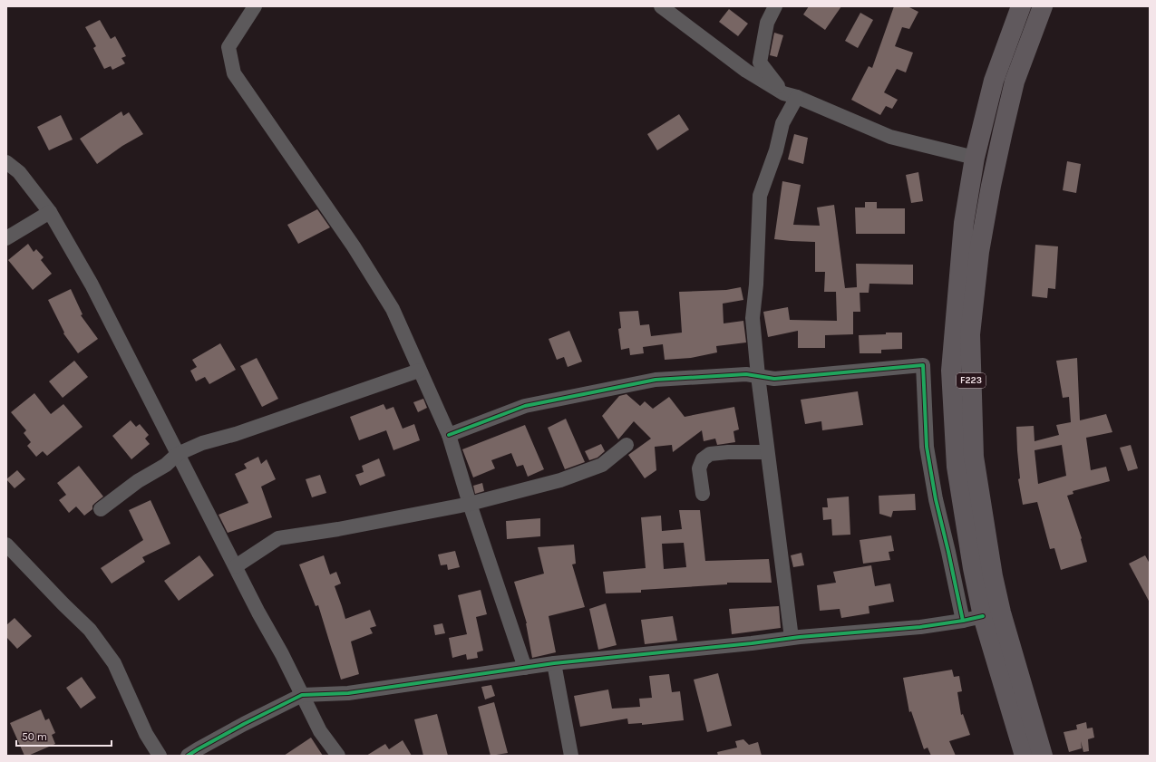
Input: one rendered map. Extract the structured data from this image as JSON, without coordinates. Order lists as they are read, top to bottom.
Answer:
{
  "streets": {
    "main road": ["F223"]
  },
  "scale_bar": "50 m"
}
